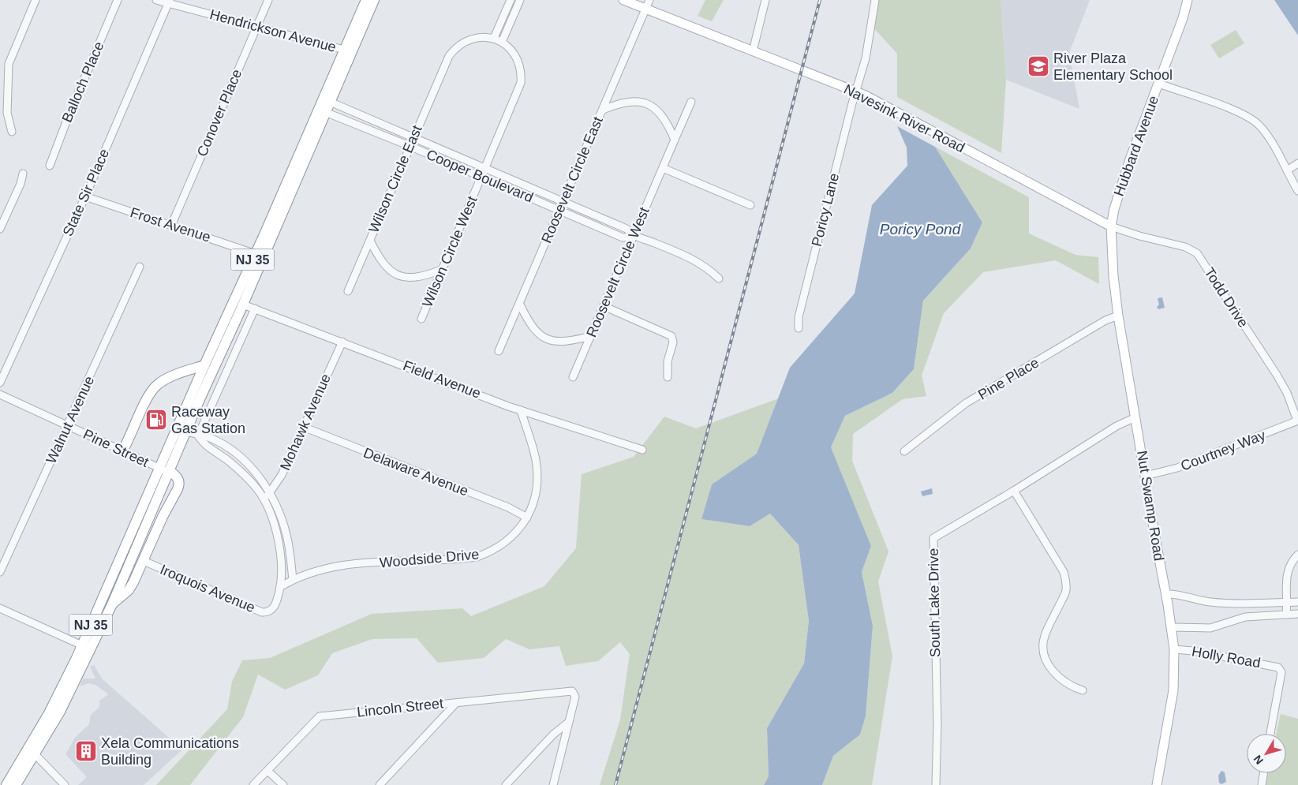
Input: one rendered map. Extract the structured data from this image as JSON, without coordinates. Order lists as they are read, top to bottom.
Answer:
{
  "streets": {
    "highway": ["NJ 35"],
    "main road": ["Navesink River Road", "Hubbard Avenue", "Nut Swamp Road"],
    "street": [
      "Hendrickson Avenue",
      "Balloch Place",
      "Conover Place",
      "Cooper Boulevard",
      "Wilson Circle East",
      "Roosevelt Circle East",
      "State Sir Place",
      "Poricy Lane",
      "Frost Avenue",
      "Wilson Circle West",
      "Roosevelt Circle West",
      "Todd Drive",
      "Pine Place",
      "Field Avenue",
      "Walnut Avenue",
      "Mohawk Avenue",
      "Pine Street",
      "Courtney Way",
      "Delaware Avenue",
      "Woodside Drive",
      "Iroquois Avenue",
      "South Lake Drive",
      "Holly Road",
      "Lincoln Street"
    ]
  },
  "crossings": [
    ["Hendrickson Avenue", "Conover Place"],
    ["Hendrickson Avenue", "State Sir Place"],
    ["Hendrickson Avenue", "NJ 35"],
    ["Conover Place", "Frost Avenue"],
    ["Navesink River Road", "Hubbard Avenue"],
    ["Navesink River Road", "Roosevelt Circle East"],
    ["Navesink River Road", "Poricy Lane"],
    ["Navesink River Road", "Todd Drive"],
    ["Navesink River Road", "Nut Swamp Road"],
    ["Hubbard Avenue", "Todd Drive"],
    ["Hubbard Avenue", "Nut Swamp Road"],
    ["Cooper Boulevard", "Wilson Circle East"],
    ["Cooper Boulevard", "Roosevelt Circle East"],
    ["Cooper Boulevard", "Wilson Circle West"],
    ["Cooper Boulevard", "NJ 35"],
    ["Cooper Boulevard", "Roosevelt Circle West"],
    ["Wilson Circle East", "Wilson Circle West"],
    ["State Sir Place", "Frost Avenue"],
    ["Frost Avenue", "NJ 35"],
    ["NJ 35", "Field Avenue"],
    ["NJ 35", "Pine Street"],
    ["Todd Drive", "Courtney Way"],
    ["Todd Drive", "Nut Swamp Road"],
    ["Pine Place", "Nut Swamp Road"],
    ["Field Avenue", "Mohawk Avenue"],
    ["Field Avenue", "Woodside Drive"],
    ["Walnut Avenue", "Pine Street"],
    ["Mohawk Avenue", "Delaware Avenue"],
    ["Courtney Way", "Nut Swamp Road"],
    ["Delaware Avenue", "Woodside Drive"],
    ["Nut Swamp Road", "South Lake Drive"],
    ["Nut Swamp Road", "Holly Road"],
    ["Woodside Drive", "Iroquois Avenue"]
  ],
  "water": ["Poricy Pond"],
  "places": {
    "school or university": ["River Plaza Elementary School"],
    "fuel station": ["Raceway Gas Station"],
    "building": ["Xela Communications Building"]
  },
  "north": "bottom left"
}
